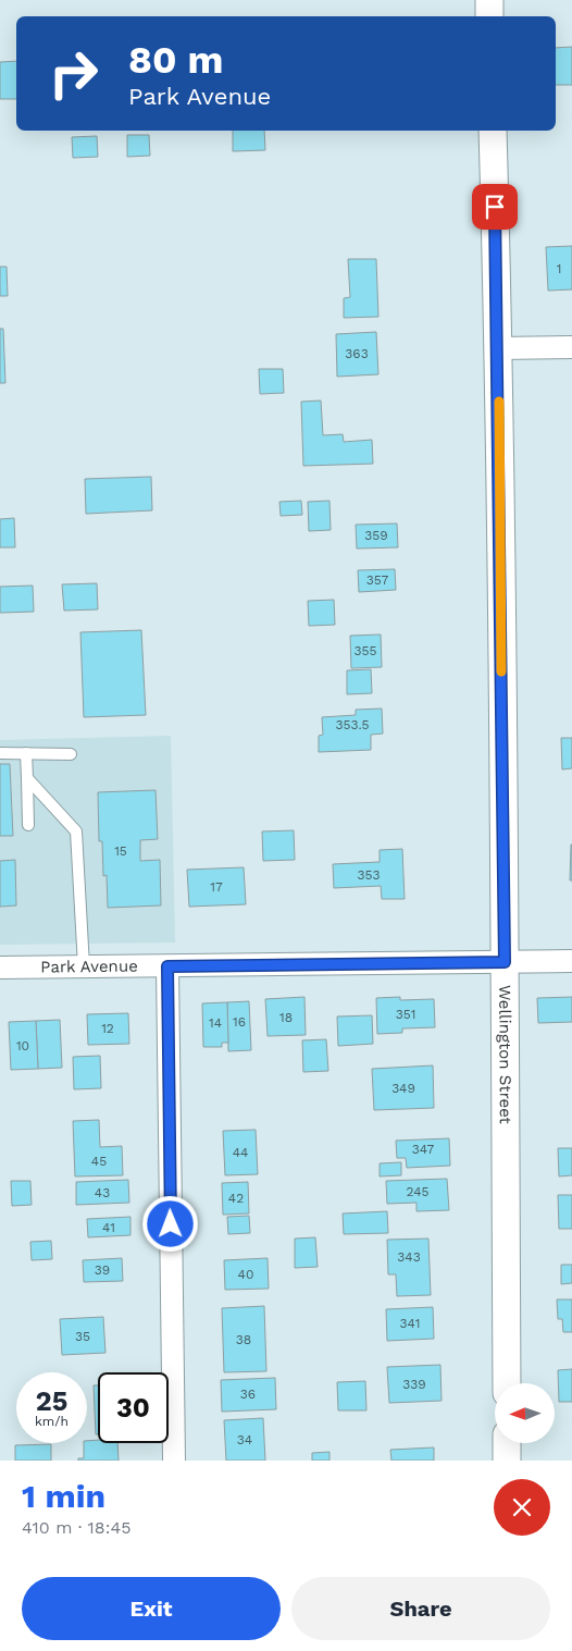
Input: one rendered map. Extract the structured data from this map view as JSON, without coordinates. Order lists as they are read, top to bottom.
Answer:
{
  "streets": {
    "street": ["Park Avenue", "Wellington Street"]
  },
  "crossings": [
    ["Park Avenue", "Wellington Street"]
  ],
  "house_numbers": [
    "1",
    "363",
    "359",
    "357",
    "355",
    "353.5",
    "15",
    "353",
    "17",
    "351",
    "18",
    "16",
    "14",
    "12",
    "10",
    "349",
    "347",
    "44",
    "45",
    "245",
    "43",
    "42",
    "41",
    "343",
    "39",
    "40",
    "341",
    "35",
    "38",
    "339",
    "36",
    "34"
  ],
  "north": "left",
  "page": {
    "turn": ["80 m", "Park Avenue"],
    "speed": "25 km/h",
    "limit": "30",
    "heading": ["1 min", "410 m · 18:45"],
    "buttons": ["Exit", "Share"]
  }
}
